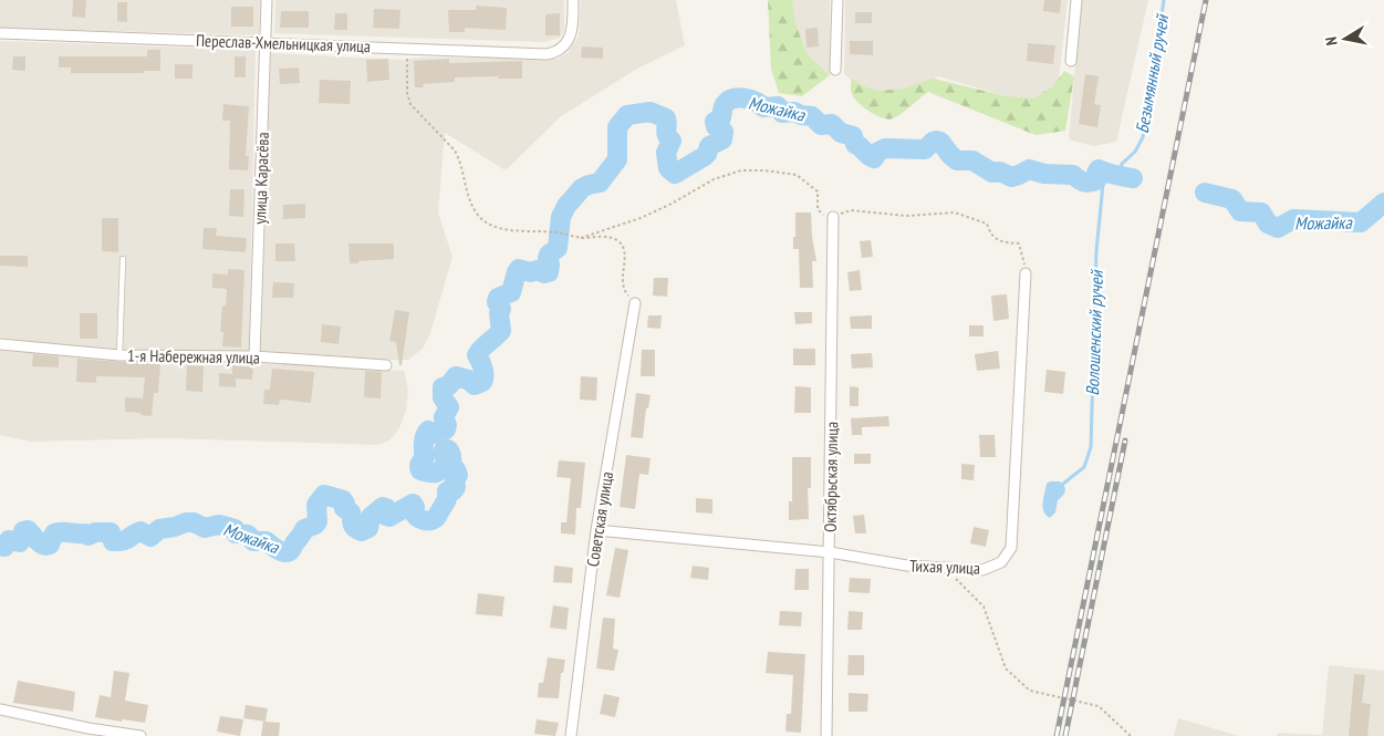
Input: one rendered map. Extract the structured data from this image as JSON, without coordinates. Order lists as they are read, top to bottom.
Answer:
{
  "streets": {
    "street": [
      "Переслав-Хмельницкая улица",
      "улица Карасёва",
      "1-я Набережная улица",
      "Октябрьская улица",
      "Советская улица",
      "Тихая улица"
    ]
  },
  "crossings": [
    ["Переслав-Хмельницкая улица", "улица Карасёва"],
    ["улица Карасёва", "1-я Набережная улица"],
    ["Октябрьская улица", "Тихая улица"],
    ["Советская улица", "Тихая улица"]
  ],
  "water": ["Безымянный ручей", "Можайка", "Волошенский ручей"],
  "north": "left"
}
